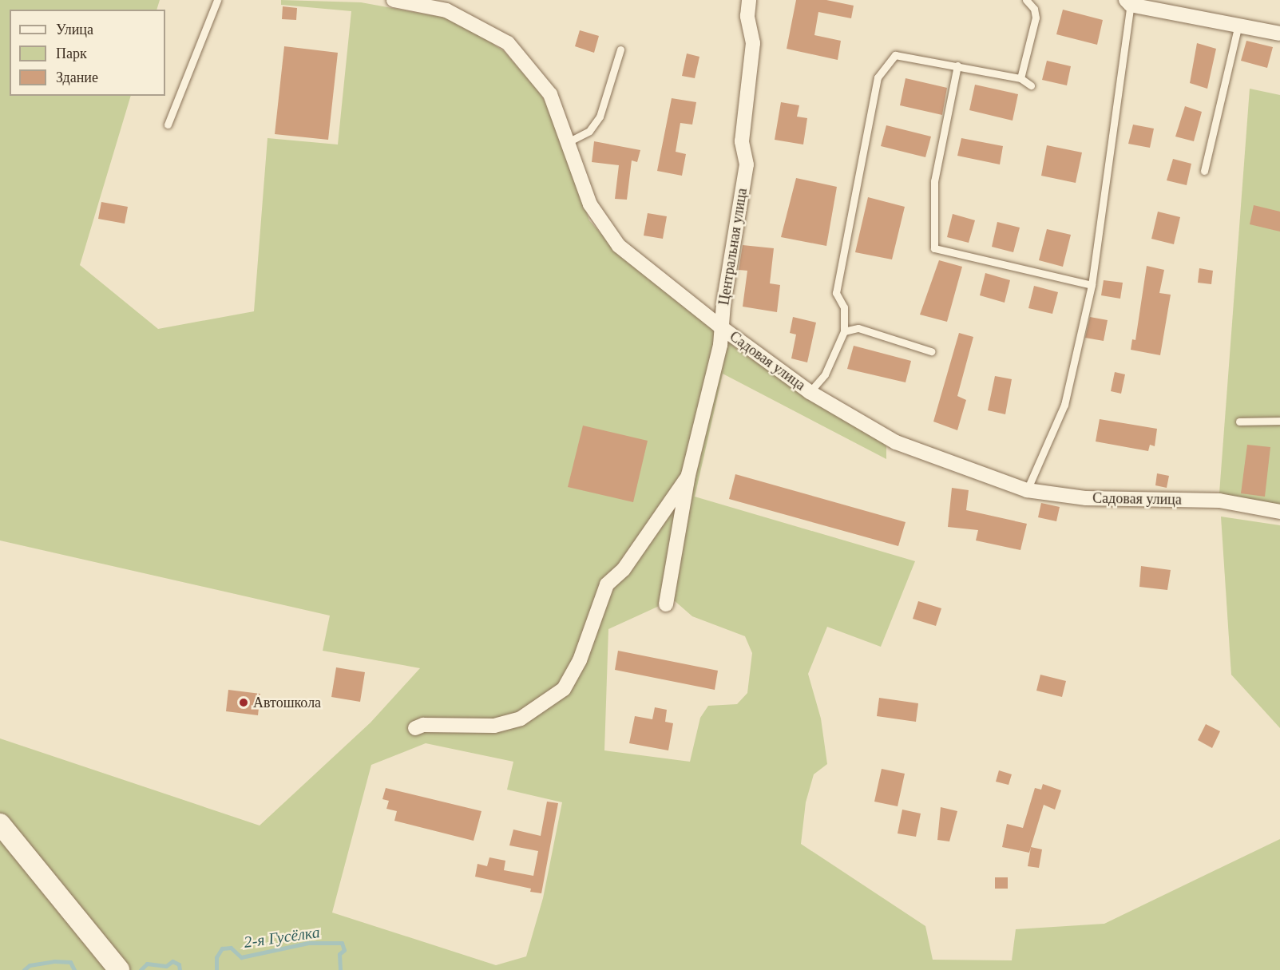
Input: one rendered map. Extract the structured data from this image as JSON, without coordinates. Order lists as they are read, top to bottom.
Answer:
{
  "streets": {
    "street": ["Центральная улица", "Садовая улица"]
  },
  "crossings": [
    ["Центральная улица", "Садовая улица"]
  ],
  "water": ["2-я Гусёлка"],
  "places": ["Автошкола"],
  "legend": ["Улица", "Парк", "Здание"]
}
